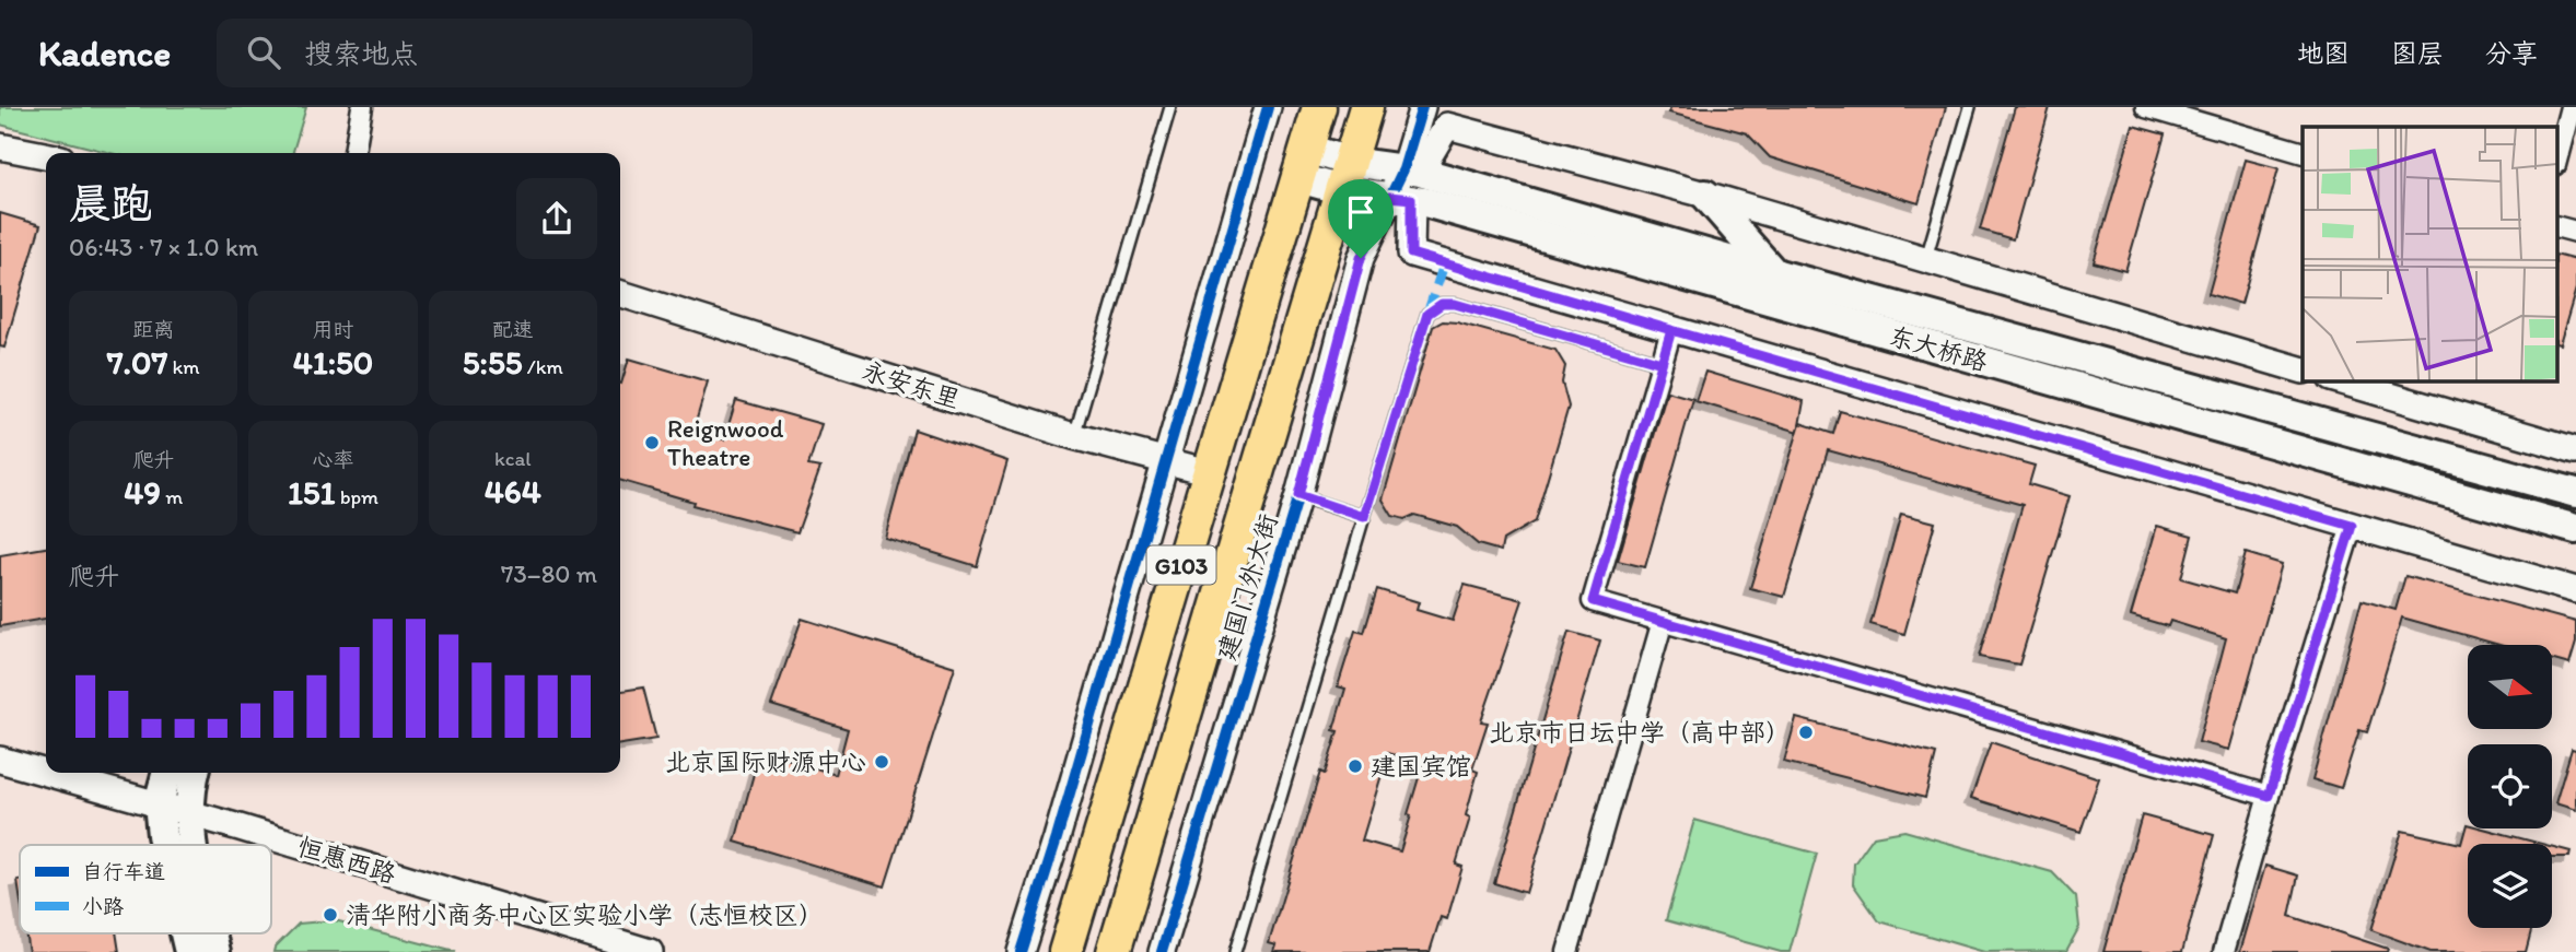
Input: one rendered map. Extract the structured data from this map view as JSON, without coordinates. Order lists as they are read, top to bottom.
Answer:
{
  "streets": {
    "highway": ["G103", "建国门外大街"],
    "main road": ["东大桥路"],
    "street": ["永安东里", "恒惠西路"]
  },
  "crossings": [
    ["东大桥路", "G103"],
    ["东大桥路", "建国门外大街"],
    ["永安东里", "G103"]
  ],
  "places": [
    "Reignwood Theatre",
    "北京市日坛中学（高中部）",
    "北京国际财源中心",
    "建国宾馆",
    "清华附小商务中心区实验小学（志恒校区）"
  ],
  "legend": ["自行车道", "小路"],
  "north": "right",
  "page": {
    "header": "Kadence",
    "search": "搜索地点",
    "nav": ["地图", "图层", "分享"],
    "heading": ["晨跑", "06:43 · 7 × 1.0 km"],
    "stats": [
      ["距离", "7.07 km"],
      ["用时", "41:50"],
      ["配速", "5:55 /km"],
      ["爬升", "49 m"],
      ["心率", "151 bpm"],
      ["kcal", "464"]
    ],
    "chart": ["爬升", "73–80 m"]
  }
}
